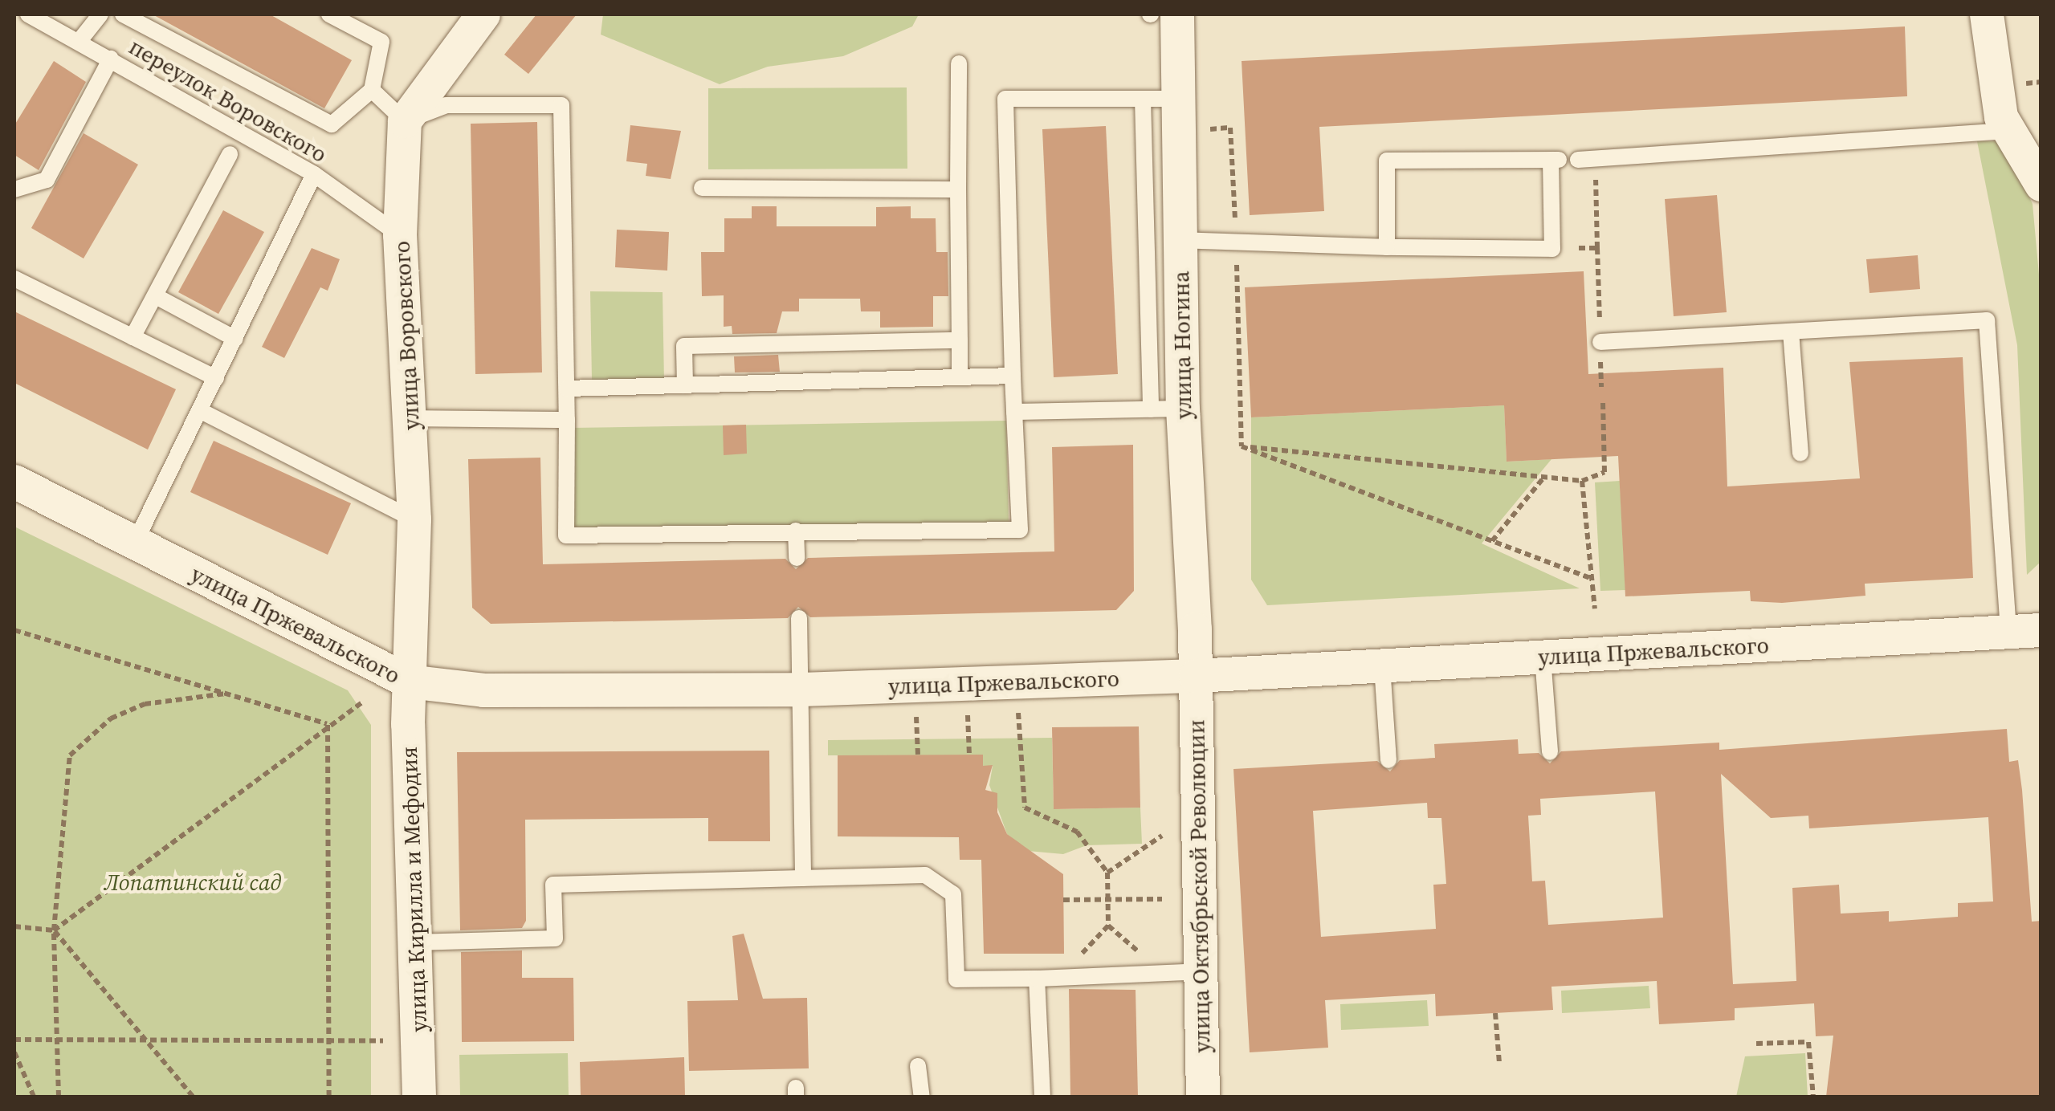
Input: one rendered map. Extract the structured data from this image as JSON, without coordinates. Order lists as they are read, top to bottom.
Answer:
{
  "streets": {
    "street": [
      "улица Воровского",
      "улица Ногина",
      "улица Пржевальского",
      "улица Октябрьской Революции",
      "улица Кирилла и Мефодия"
    ],
    "lane": ["переулок Воровского"]
  },
  "crossings": [
    ["переулок Воровского", "улица Воровского"],
    ["улица Воровского", "улица Пржевальского"],
    ["улица Воровского", "улица Кирилла и Мефодия"],
    ["улица Ногина", "улица Пржевальского"],
    ["улица Ногина", "улица Октябрьской Революции"],
    ["улица Пржевальского", "улица Октябрьской Революции"],
    ["улица Пржевальского", "улица Кирилла и Мефодия"]
  ],
  "parks": ["Лопатинский сад"]
}
